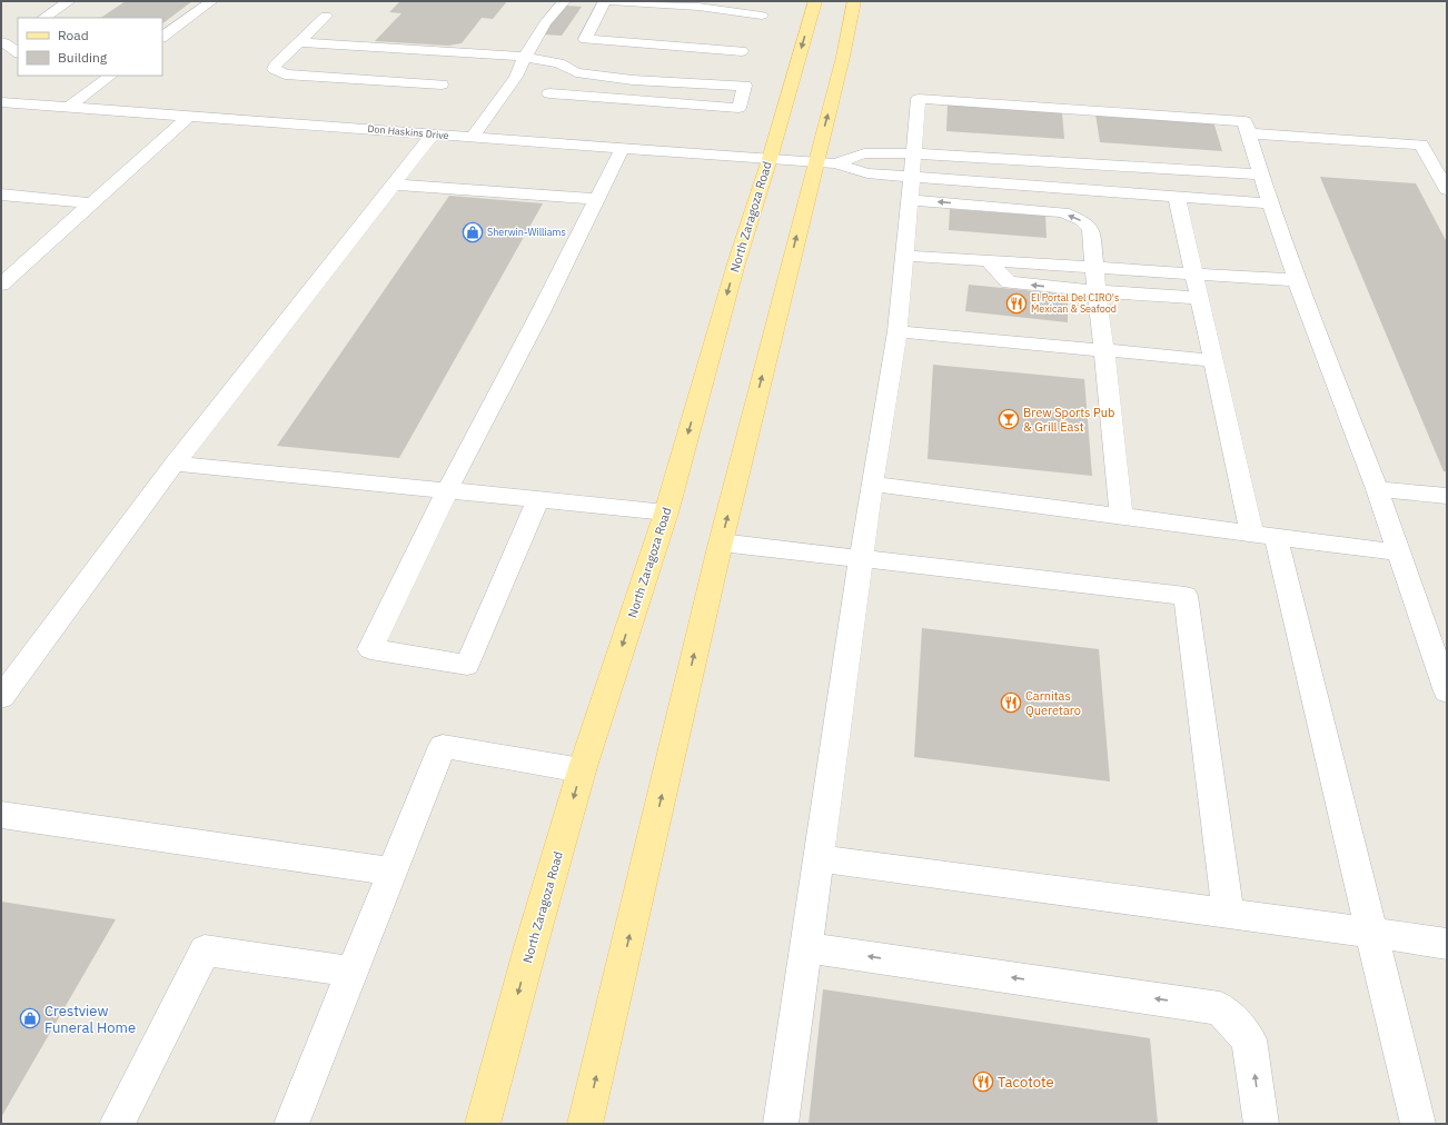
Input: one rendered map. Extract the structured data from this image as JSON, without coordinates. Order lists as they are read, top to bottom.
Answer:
{
  "streets": {
    "main road": ["North Zaragoza Road"],
    "street": ["Don Haskins Drive"]
  },
  "crossings": [
    ["Don Haskins Drive", "North Zaragoza Road"]
  ],
  "places": {
    "shop": ["Sherwin-Williams", "Crestview Funeral Home"],
    "restaurant": ["El Portal Del CIRO's Mexican & Seafood", "Carnitas Queretaro", "Tacotote"],
    "bar": ["Brew Sports Pub & Grill East"]
  },
  "legend": ["Road", "Building"]
}
